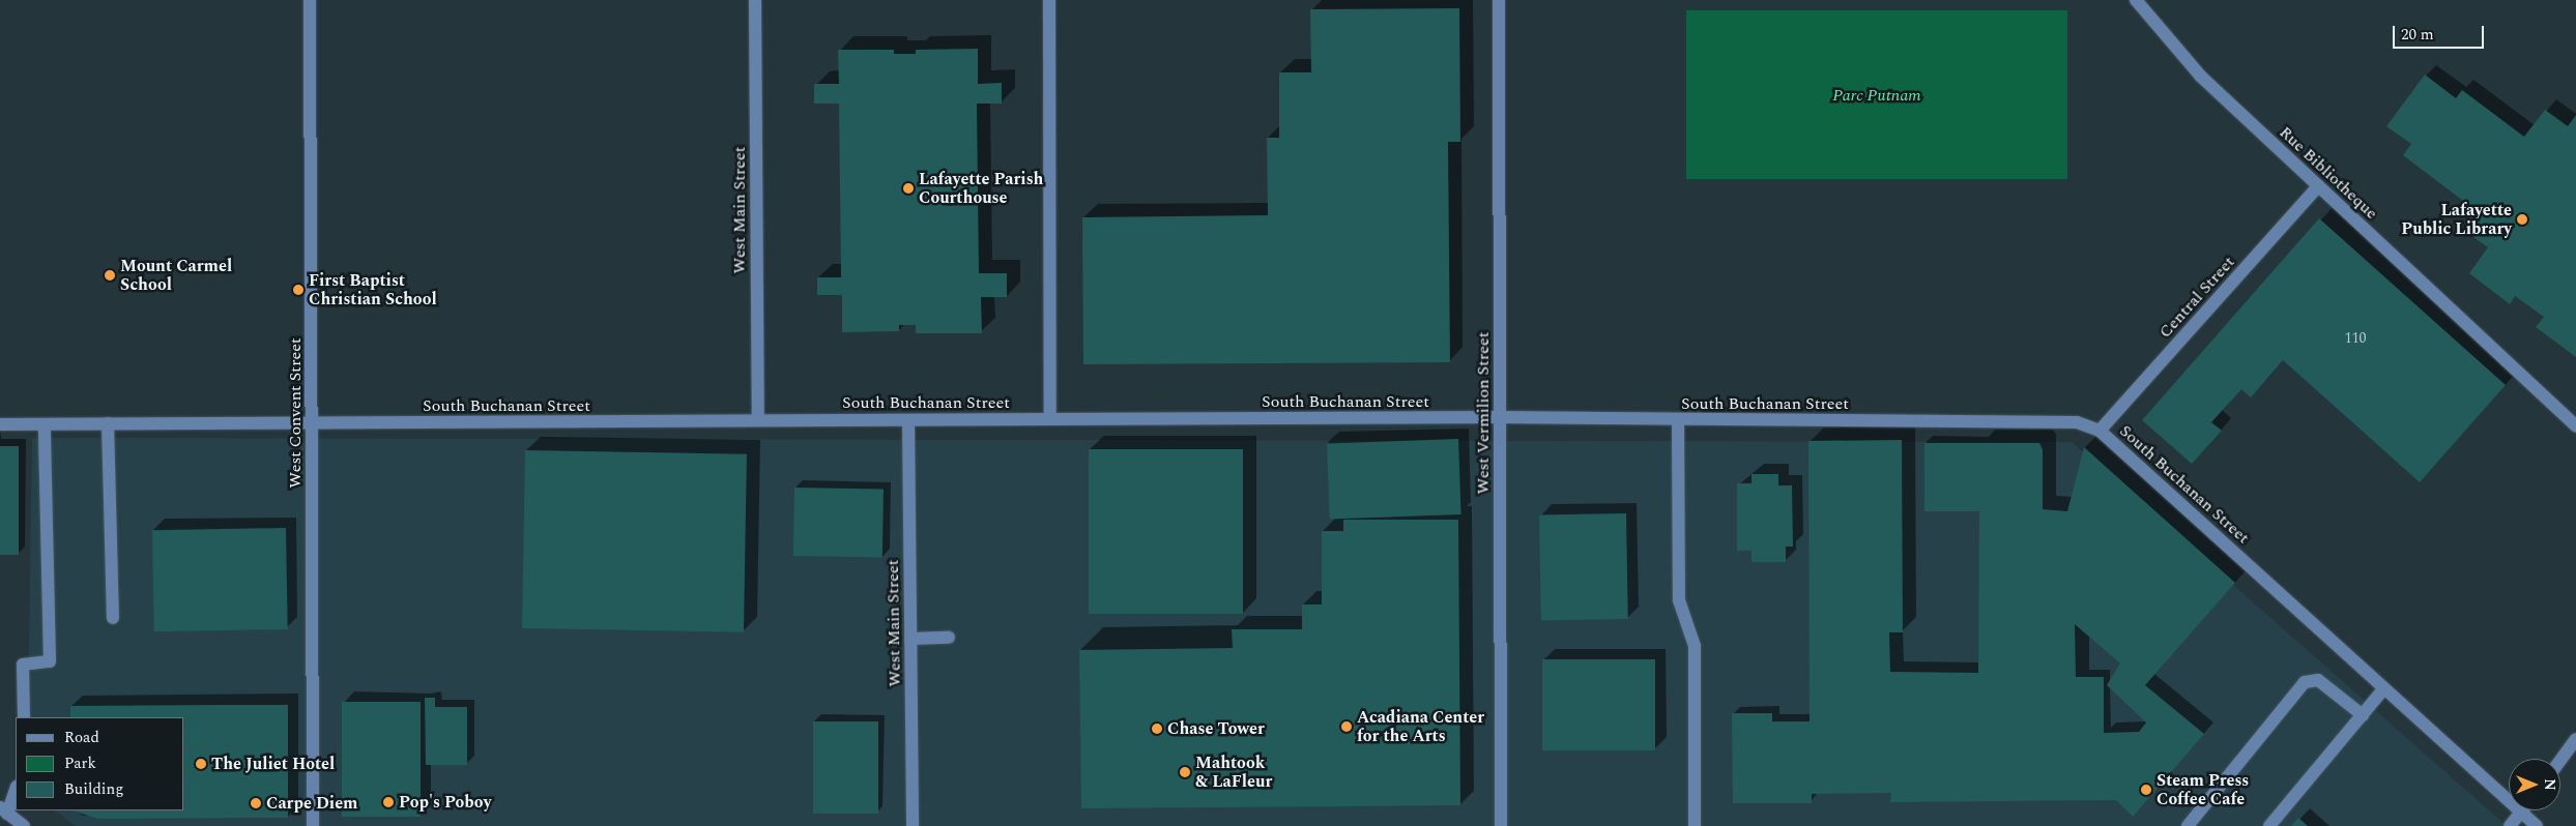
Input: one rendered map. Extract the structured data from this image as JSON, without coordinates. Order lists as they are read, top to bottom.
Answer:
{
  "streets": {
    "street": [
      "Rue Bibliotheque",
      "West Main Street",
      "Central Street",
      "South Buchanan Street",
      "West Convent Street",
      "West Vermilion Street"
    ]
  },
  "crossings": [
    ["Rue Bibliotheque", "Central Street"],
    ["West Main Street", "South Buchanan Street"],
    ["Central Street", "South Buchanan Street"],
    ["South Buchanan Street", "West Convent Street"],
    ["South Buchanan Street", "West Vermilion Street"]
  ],
  "parks": ["Parc Putnam"],
  "places": [
    "Lafayette Parish Courthouse",
    "Lafayette Public Library",
    "Mount Carmel School",
    "First Baptist Christian School",
    "Acadiana Center for the Arts",
    "Chase Tower",
    "The Juliet Hotel",
    "Mahtook & LaFleur",
    "Steam Press Coffee Cafe",
    "Pop's Poboy",
    "Carpe Diem"
  ],
  "house_numbers": ["110"],
  "legend": ["Road", "Park", "Building"],
  "scale_bar": "20 m",
  "north": "right"
}
